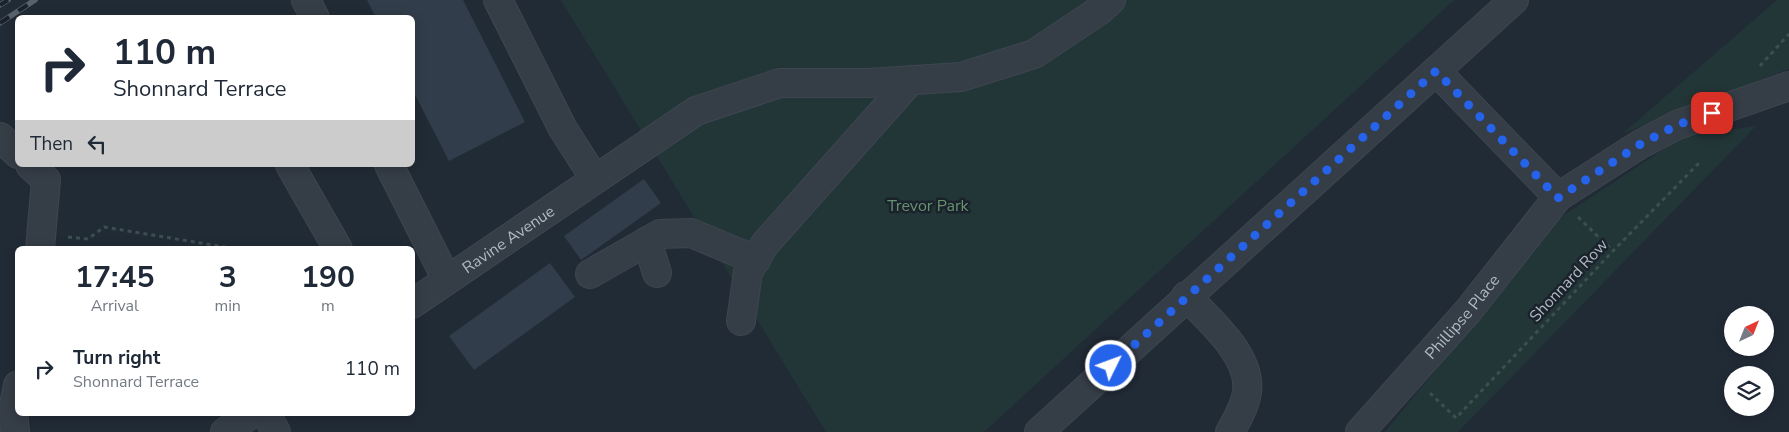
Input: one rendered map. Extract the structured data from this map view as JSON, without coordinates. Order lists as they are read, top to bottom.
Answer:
{
  "streets": {
    "street": ["Ravine Avenue", "Phillipse Place"],
    "path": ["Shonnard Row"]
  },
  "crossings": [
    ["Shonnard Row", "Phillipse Place"]
  ],
  "parks": ["Trevor Park"],
  "north": "top right",
  "page": {
    "turn": ["110 m", "Shonnard Terrace"],
    "then": "Then",
    "eta": [
      "17:45",
      "Arrival",
      "3",
      "min",
      "190",
      "m"
    ],
    "list": [
      {
        "name": "Turn right",
        "note": "Shonnard Terrace",
        "value": "110 m"
      }
    ]
  }
}
